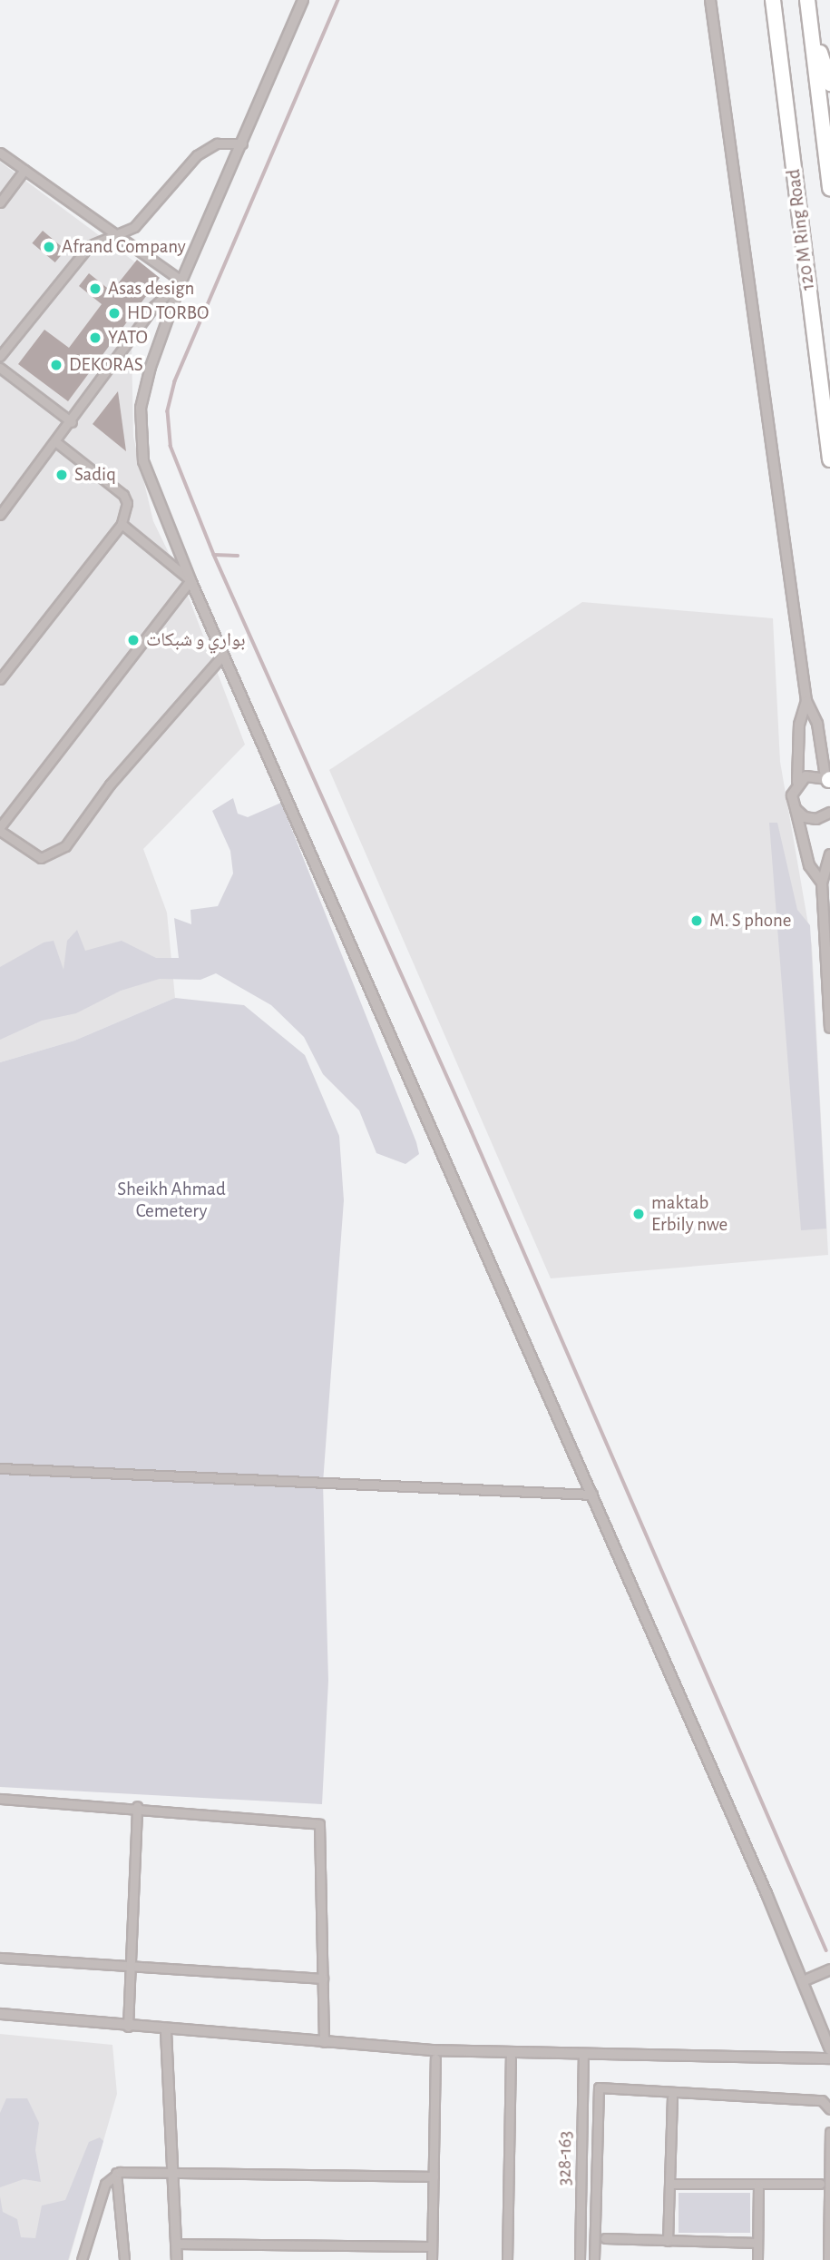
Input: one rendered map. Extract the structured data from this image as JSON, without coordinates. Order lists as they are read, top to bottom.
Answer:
{
  "streets": {
    "highway": ["120 M Ring Road"],
    "street": ["328-163"]
  },
  "parks": ["Sheikh Ahmad Cemetery"],
  "places": [
    "Afrand Company",
    "Asas design",
    "HD TORBO",
    "YATO",
    "DEKORAS",
    "Sadiq",
    "بواري و شبكات",
    "M. S phone",
    "maktab Erbily nwe"
  ]
}
